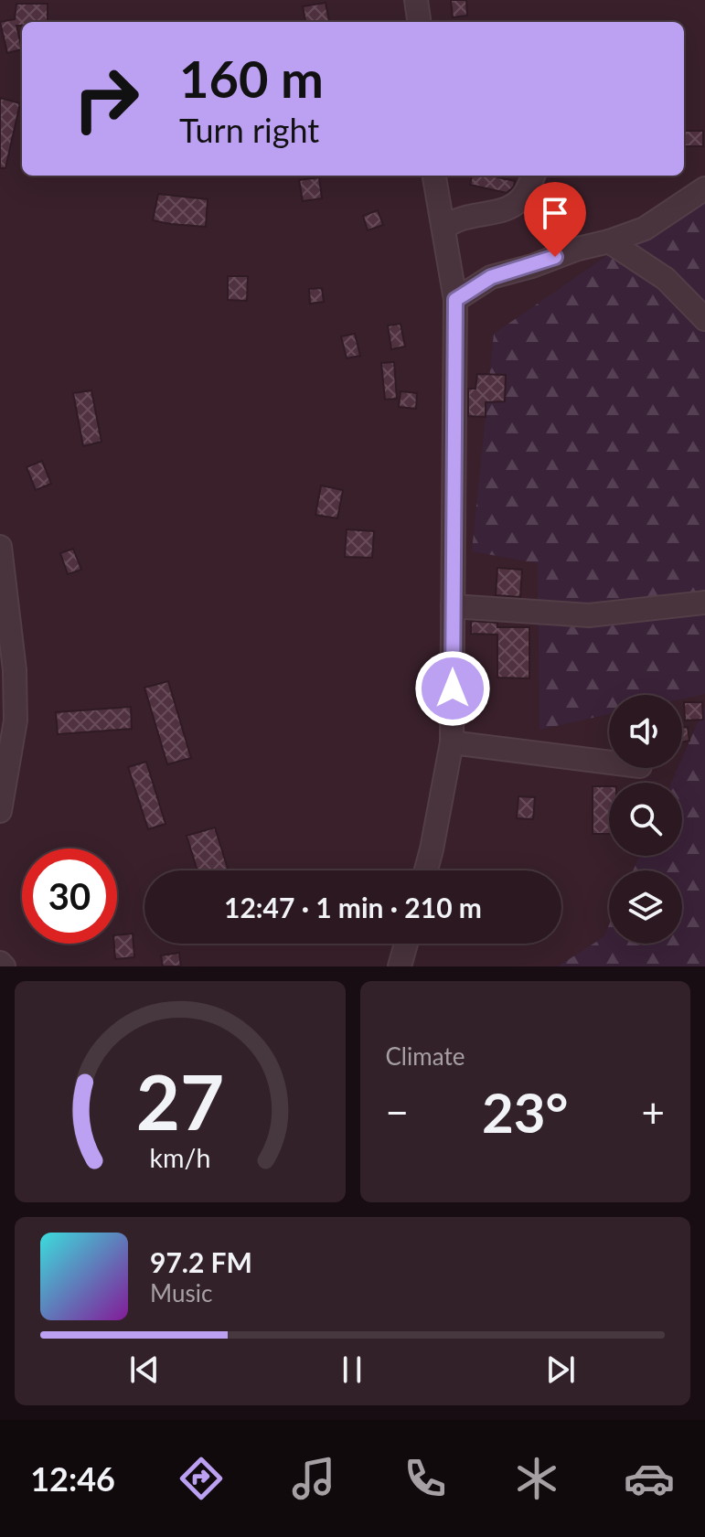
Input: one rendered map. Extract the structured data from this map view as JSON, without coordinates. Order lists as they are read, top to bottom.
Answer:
{
  "page": {
    "turn": ["160 m", "Turn right"],
    "limit": "30",
    "trip": "12:47 · 1 min · 210 m",
    "tile": "Climate",
    "heat": ["−", "23°", "+"],
    "song": ["97.2 FM", "Music"],
    "tabs": "12:46",
    "gauge": ["27", "km/h"]
  }
}
